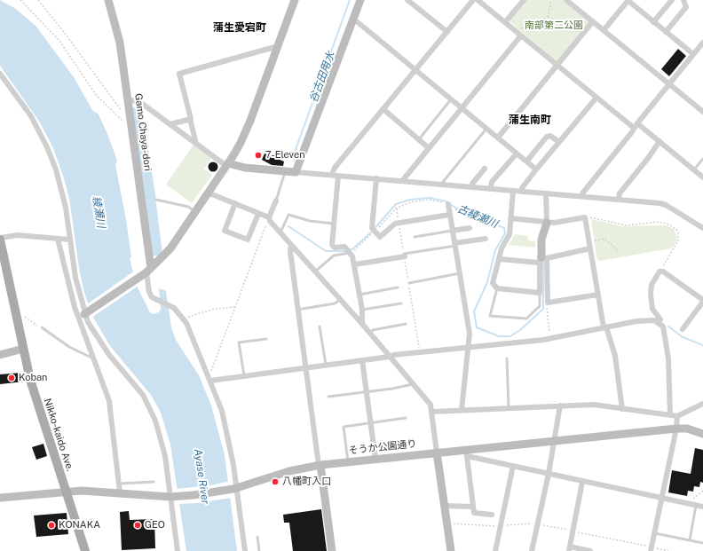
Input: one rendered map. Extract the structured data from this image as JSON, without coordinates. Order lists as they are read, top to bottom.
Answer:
{
  "streets": {
    "main road": ["Nikko-kaido Ave."],
    "street": ["Gamo Chaya-dori", "そうか公園通り"]
  },
  "crossings": [
    ["Nikko-kaido Ave.", "そうか公園通り"]
  ],
  "districts": ["蒲生愛宕町", "蒲生南町"],
  "water": [
    "谷古田用水",
    "綾瀬川",
    "古綾瀬川",
    "Ayase River"
  ],
  "parks": ["南部第二公園"],
  "places": [
    "7-Eleven",
    "Koban",
    "八幡町入口",
    "KONAKA",
    "GEO"
  ]
}
